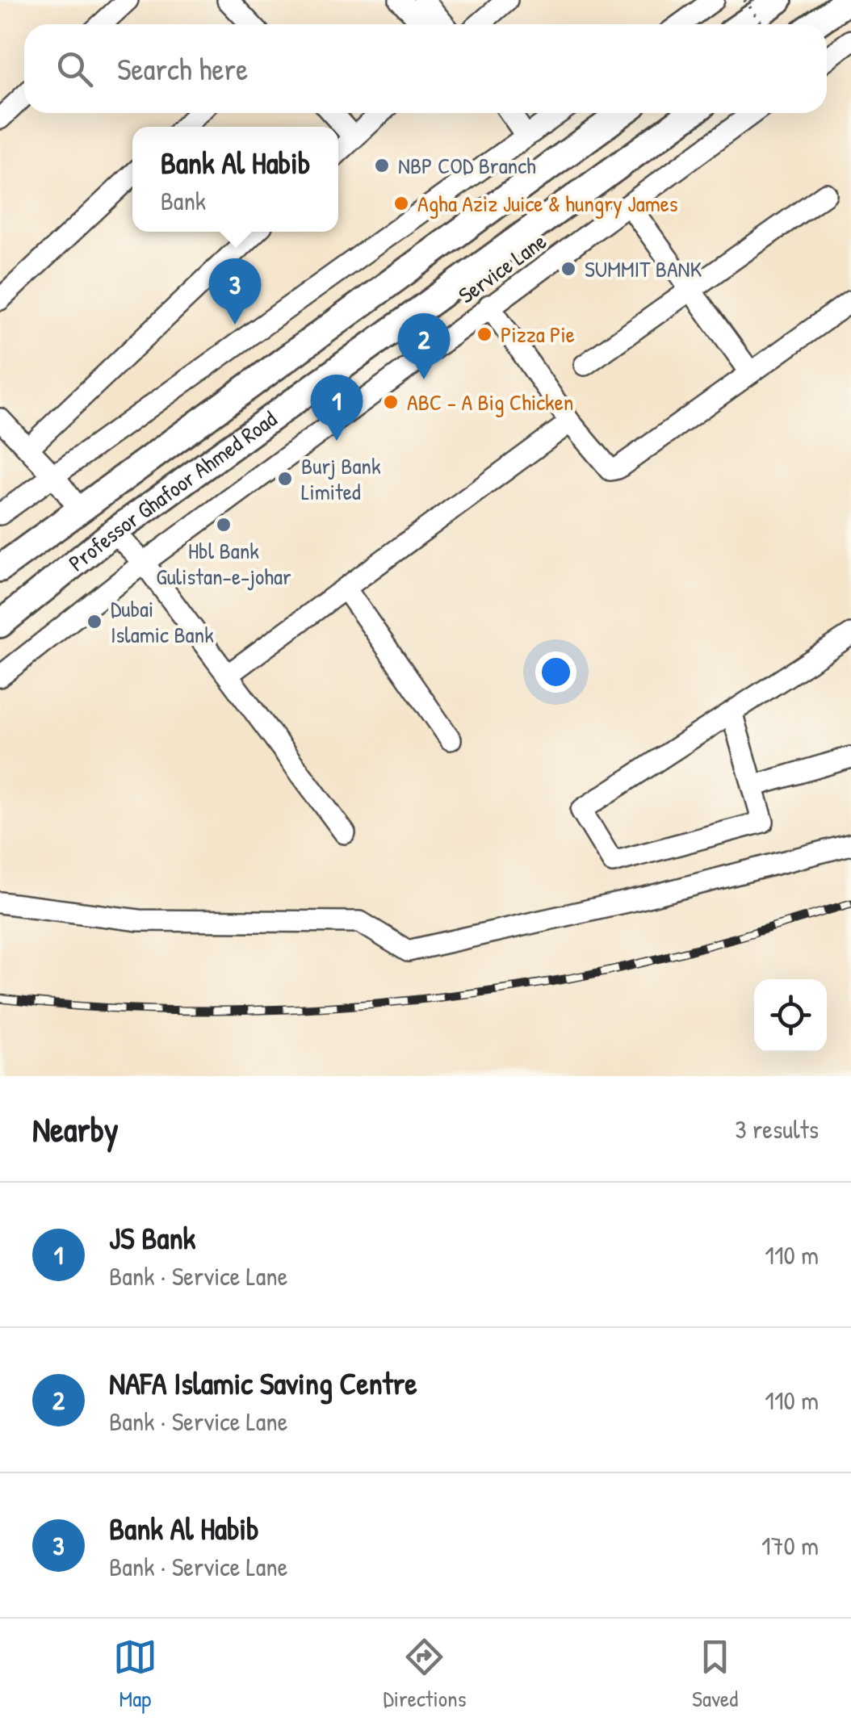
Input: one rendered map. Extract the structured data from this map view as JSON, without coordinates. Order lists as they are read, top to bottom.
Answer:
{
  "streets": {
    "main road": ["Professor Ghafoor Ahmed Road"],
    "street": ["Service Lane"]
  },
  "places": [
    "NBP COD Branch",
    "Agha Aziz Juice & hungry James",
    "SUMMIT BANK",
    "Pizza Pie",
    "ABC - A Big Chicken",
    "Burj Bank Limited",
    "Hbl Bank Gulistan-e-johar",
    "Dubai Islamic Bank"
  ],
  "page": {
    "search": "Search here",
    "popup": ["Bank Al Habib", "Bank"],
    "pins": ["3", "2", "1"],
    "heading": ["Nearby", "3 results"],
    "list": [
      {
        "mark": "1",
        "name": "JS Bank",
        "note": "Bank · Service Lane",
        "value": "110 m"
      },
      {
        "mark": "2",
        "name": "NAFA Islamic Saving Centre",
        "note": "Bank · Service Lane",
        "value": "110 m"
      },
      {
        "mark": "3",
        "name": "Bank Al Habib",
        "note": "Bank · Service Lane",
        "value": "170 m"
      }
    ],
    "nav": ["Map", "Directions", "Saved"]
  }
}
